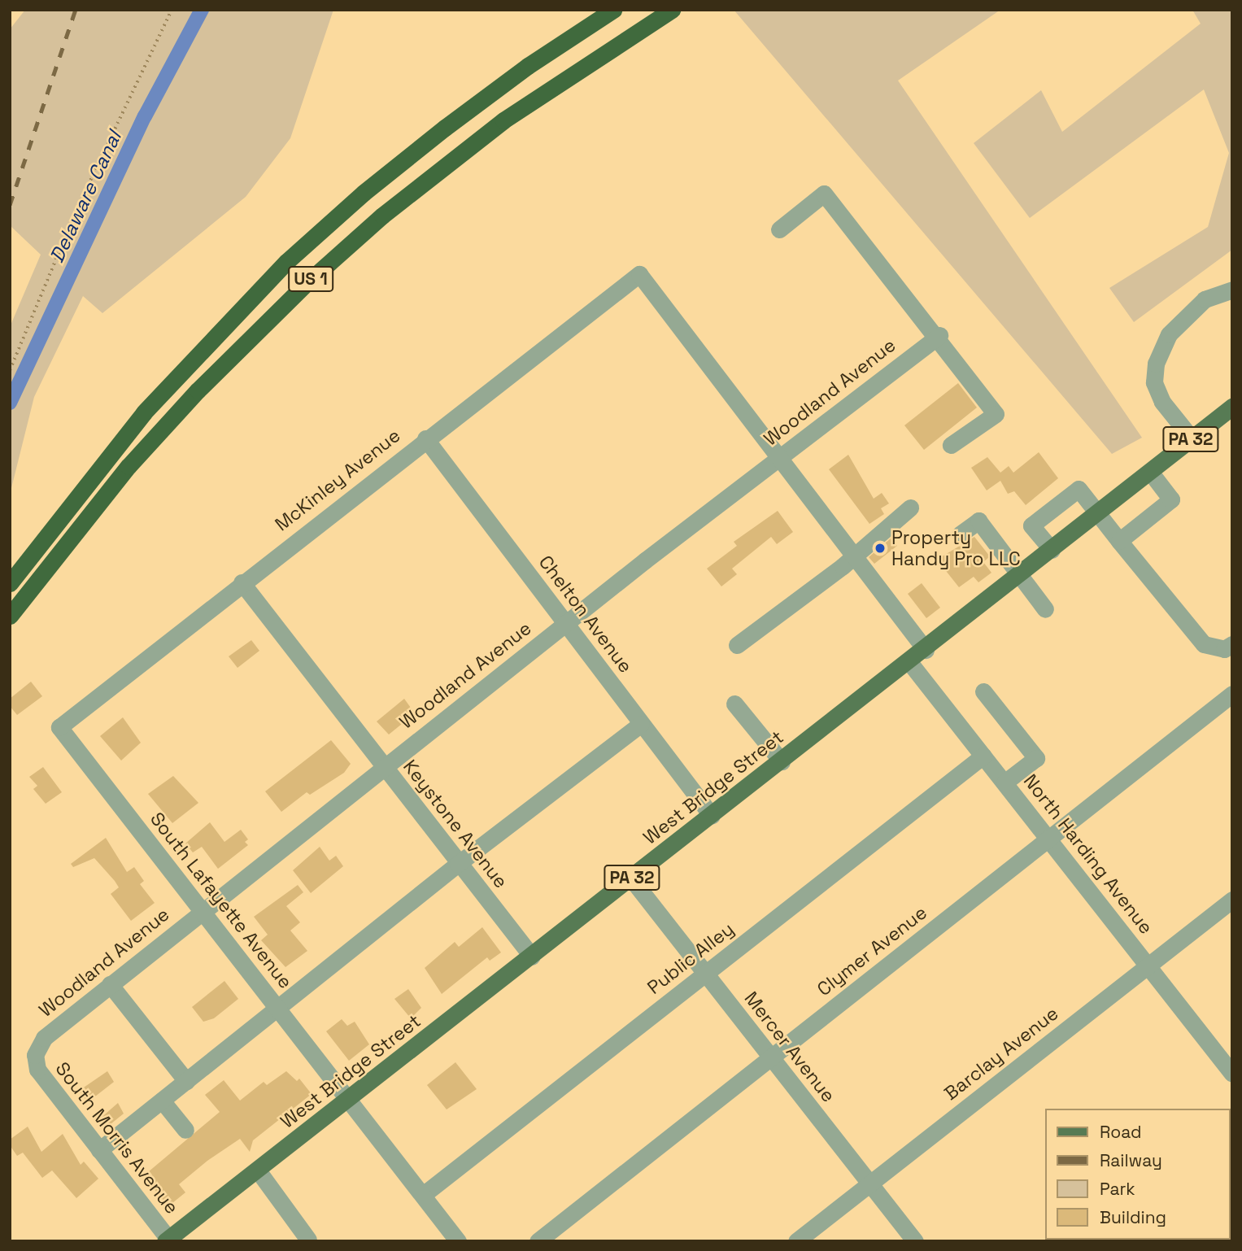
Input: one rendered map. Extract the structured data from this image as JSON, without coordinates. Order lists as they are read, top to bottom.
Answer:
{
  "streets": {
    "highway": ["US 1"],
    "main road": ["PA 32", "West Bridge Street"],
    "street": [
      "Woodland Avenue",
      "McKinley Avenue",
      "Chelton Avenue",
      "Keystone Avenue",
      "North Harding Avenue",
      "South Lafayette Avenue",
      "Clymer Avenue",
      "Public Alley",
      "Mercer Avenue",
      "Barclay Avenue",
      "South Morris Avenue"
    ]
  },
  "crossings": [
    ["Woodland Avenue", "McKinley Avenue"],
    ["Woodland Avenue", "Chelton Avenue"],
    ["Woodland Avenue", "Keystone Avenue"],
    ["Woodland Avenue", "South Lafayette Avenue"],
    ["Woodland Avenue", "South Morris Avenue"],
    ["McKinley Avenue", "Chelton Avenue"],
    ["McKinley Avenue", "Keystone Avenue"],
    ["McKinley Avenue", "South Lafayette Avenue"],
    ["Chelton Avenue", "West Bridge Street"],
    ["West Bridge Street", "Keystone Avenue"],
    ["West Bridge Street", "North Harding Avenue"],
    ["West Bridge Street", "South Lafayette Avenue"],
    ["West Bridge Street", "Mercer Avenue"],
    ["West Bridge Street", "South Morris Avenue"],
    ["North Harding Avenue", "Clymer Avenue"],
    ["North Harding Avenue", "Public Alley"],
    ["North Harding Avenue", "Barclay Avenue"],
    ["South Lafayette Avenue", "Public Alley"],
    ["Clymer Avenue", "Mercer Avenue"],
    ["Public Alley", "Mercer Avenue"],
    ["Mercer Avenue", "Barclay Avenue"]
  ],
  "water": ["Delaware Canal"],
  "places": ["Property Handy Pro LLC"],
  "legend": [
    "Road",
    "Railway",
    "Park",
    "Building"
  ]
}
